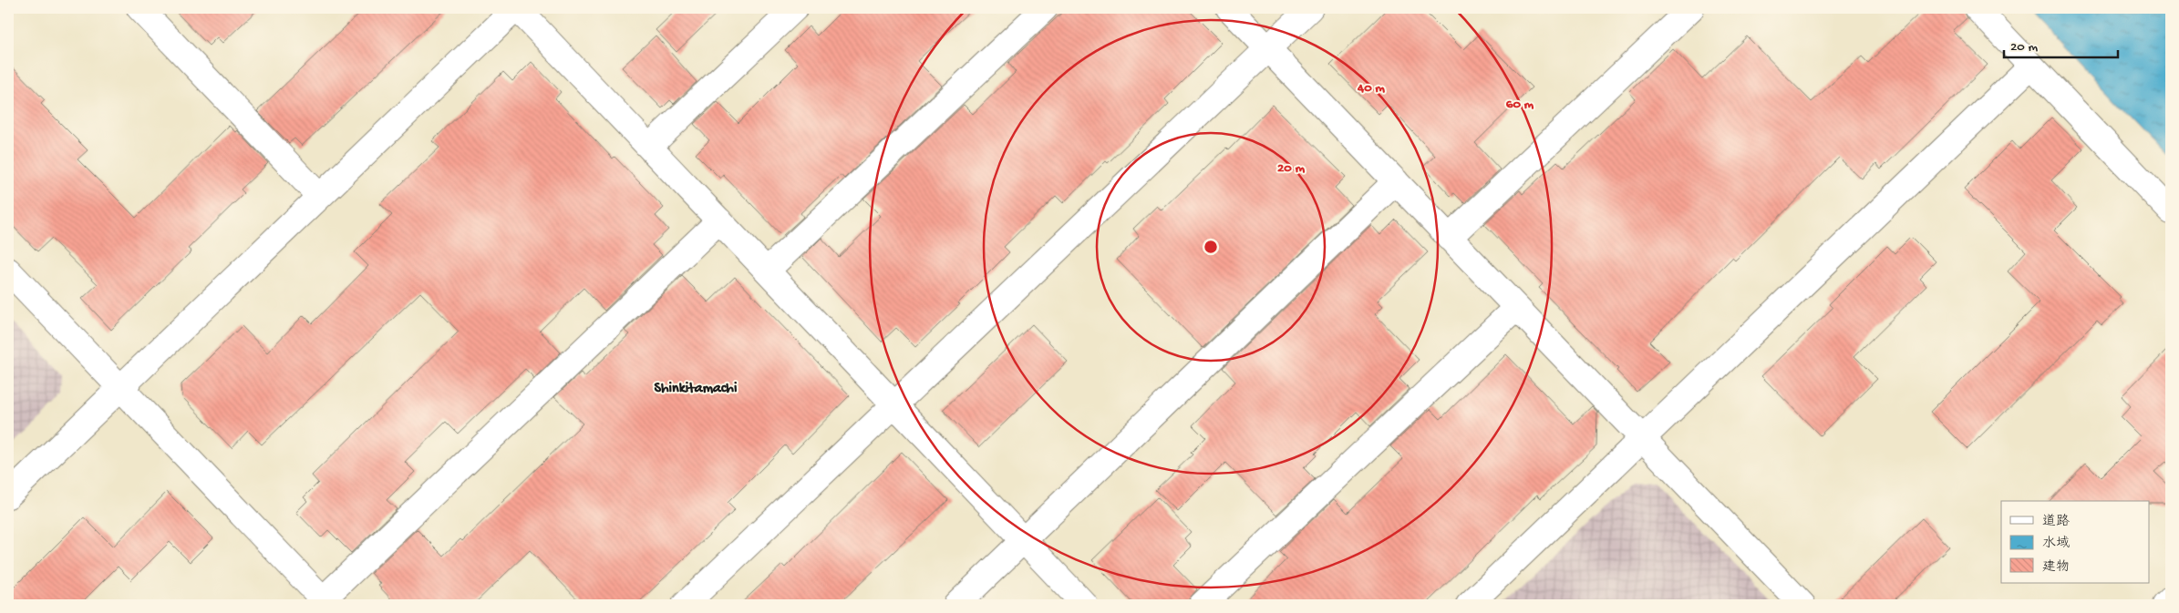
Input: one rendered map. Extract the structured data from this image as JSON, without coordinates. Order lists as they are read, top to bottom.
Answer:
{
  "districts": ["Shinkitamachi"],
  "legend": ["道路", "水域", "建物"],
  "scale_bar": "20 m",
  "rings": ["40 m", "60 m", "20 m"]
}
